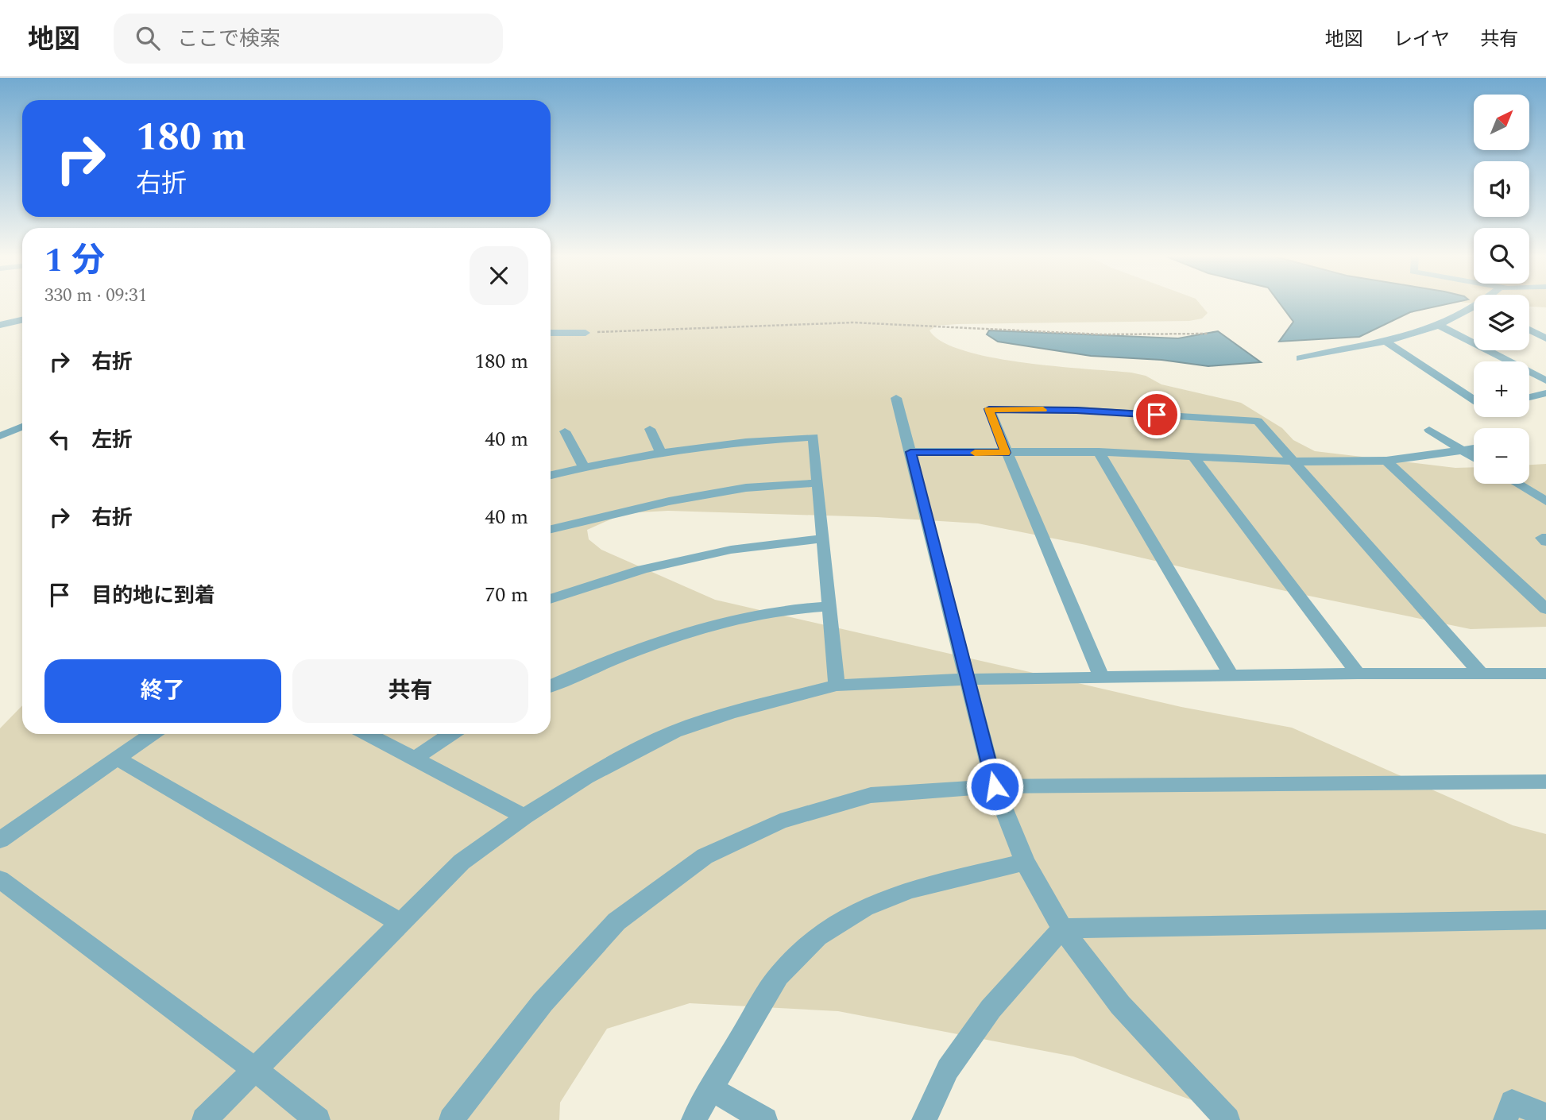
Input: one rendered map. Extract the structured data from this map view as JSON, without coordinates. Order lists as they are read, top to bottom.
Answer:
{
  "north": "top right",
  "page": {
    "header": "地図",
    "search": "ここで検索",
    "nav": ["地図", "レイヤ", "共有"],
    "map_buttons": ["+", "−"],
    "turn": ["180 m", "右折"],
    "heading": ["1 分", "330 m · 09:31"],
    "list": [
      {
        "name": "右折",
        "value": "180 m"
      },
      {
        "name": "左折",
        "value": "40 m"
      },
      {
        "name": "右折",
        "value": "40 m"
      },
      {
        "name": "目的地に到着",
        "value": "70 m"
      }
    ],
    "buttons": ["終了", "共有"]
  }
}
